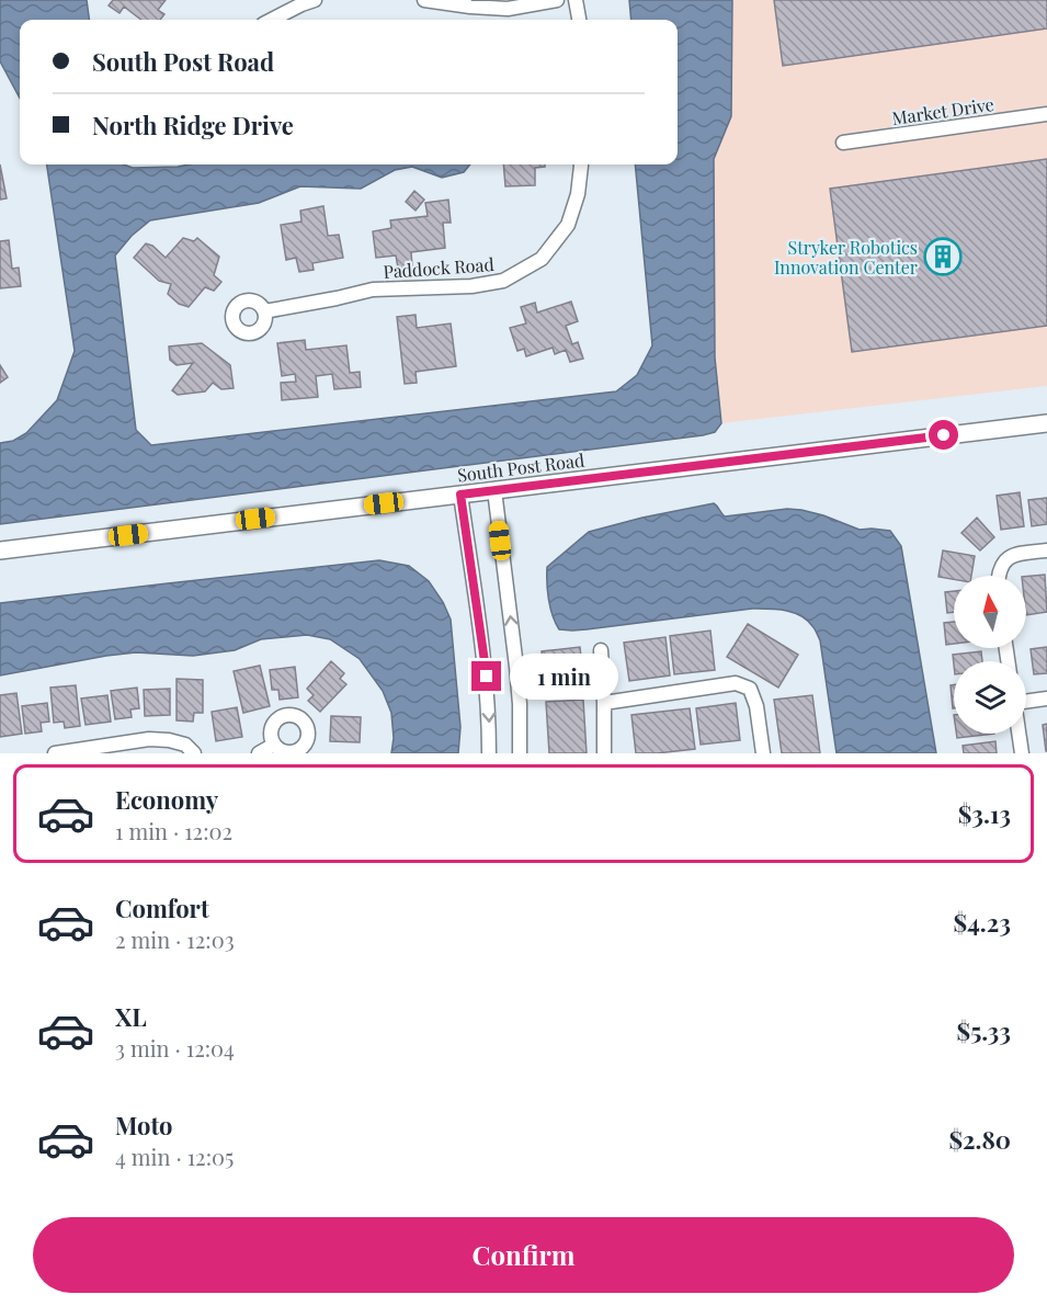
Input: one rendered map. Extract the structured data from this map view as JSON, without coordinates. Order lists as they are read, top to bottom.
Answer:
{
  "streets": {
    "street": ["Market Drive", "Paddock Road", "South Post Road"]
  },
  "places": {
    "building": ["Stryker Robotics Innovation Center"]
  },
  "north": "top",
  "page": {
    "banner": ["South Post Road", "North Ridge Drive"],
    "bubble": "1 min",
    "list": [
      {
        "name": "Economy",
        "note": "1 min · 12:02",
        "value": "$3.13"
      },
      {
        "name": "Comfort",
        "note": "2 min · 12:03",
        "value": "$4.23"
      },
      {
        "name": "XL",
        "note": "3 min · 12:04",
        "value": "$5.33"
      },
      {
        "name": "Moto",
        "note": "4 min · 12:05",
        "value": "$2.80"
      }
    ],
    "buttons": "Confirm"
  }
}
